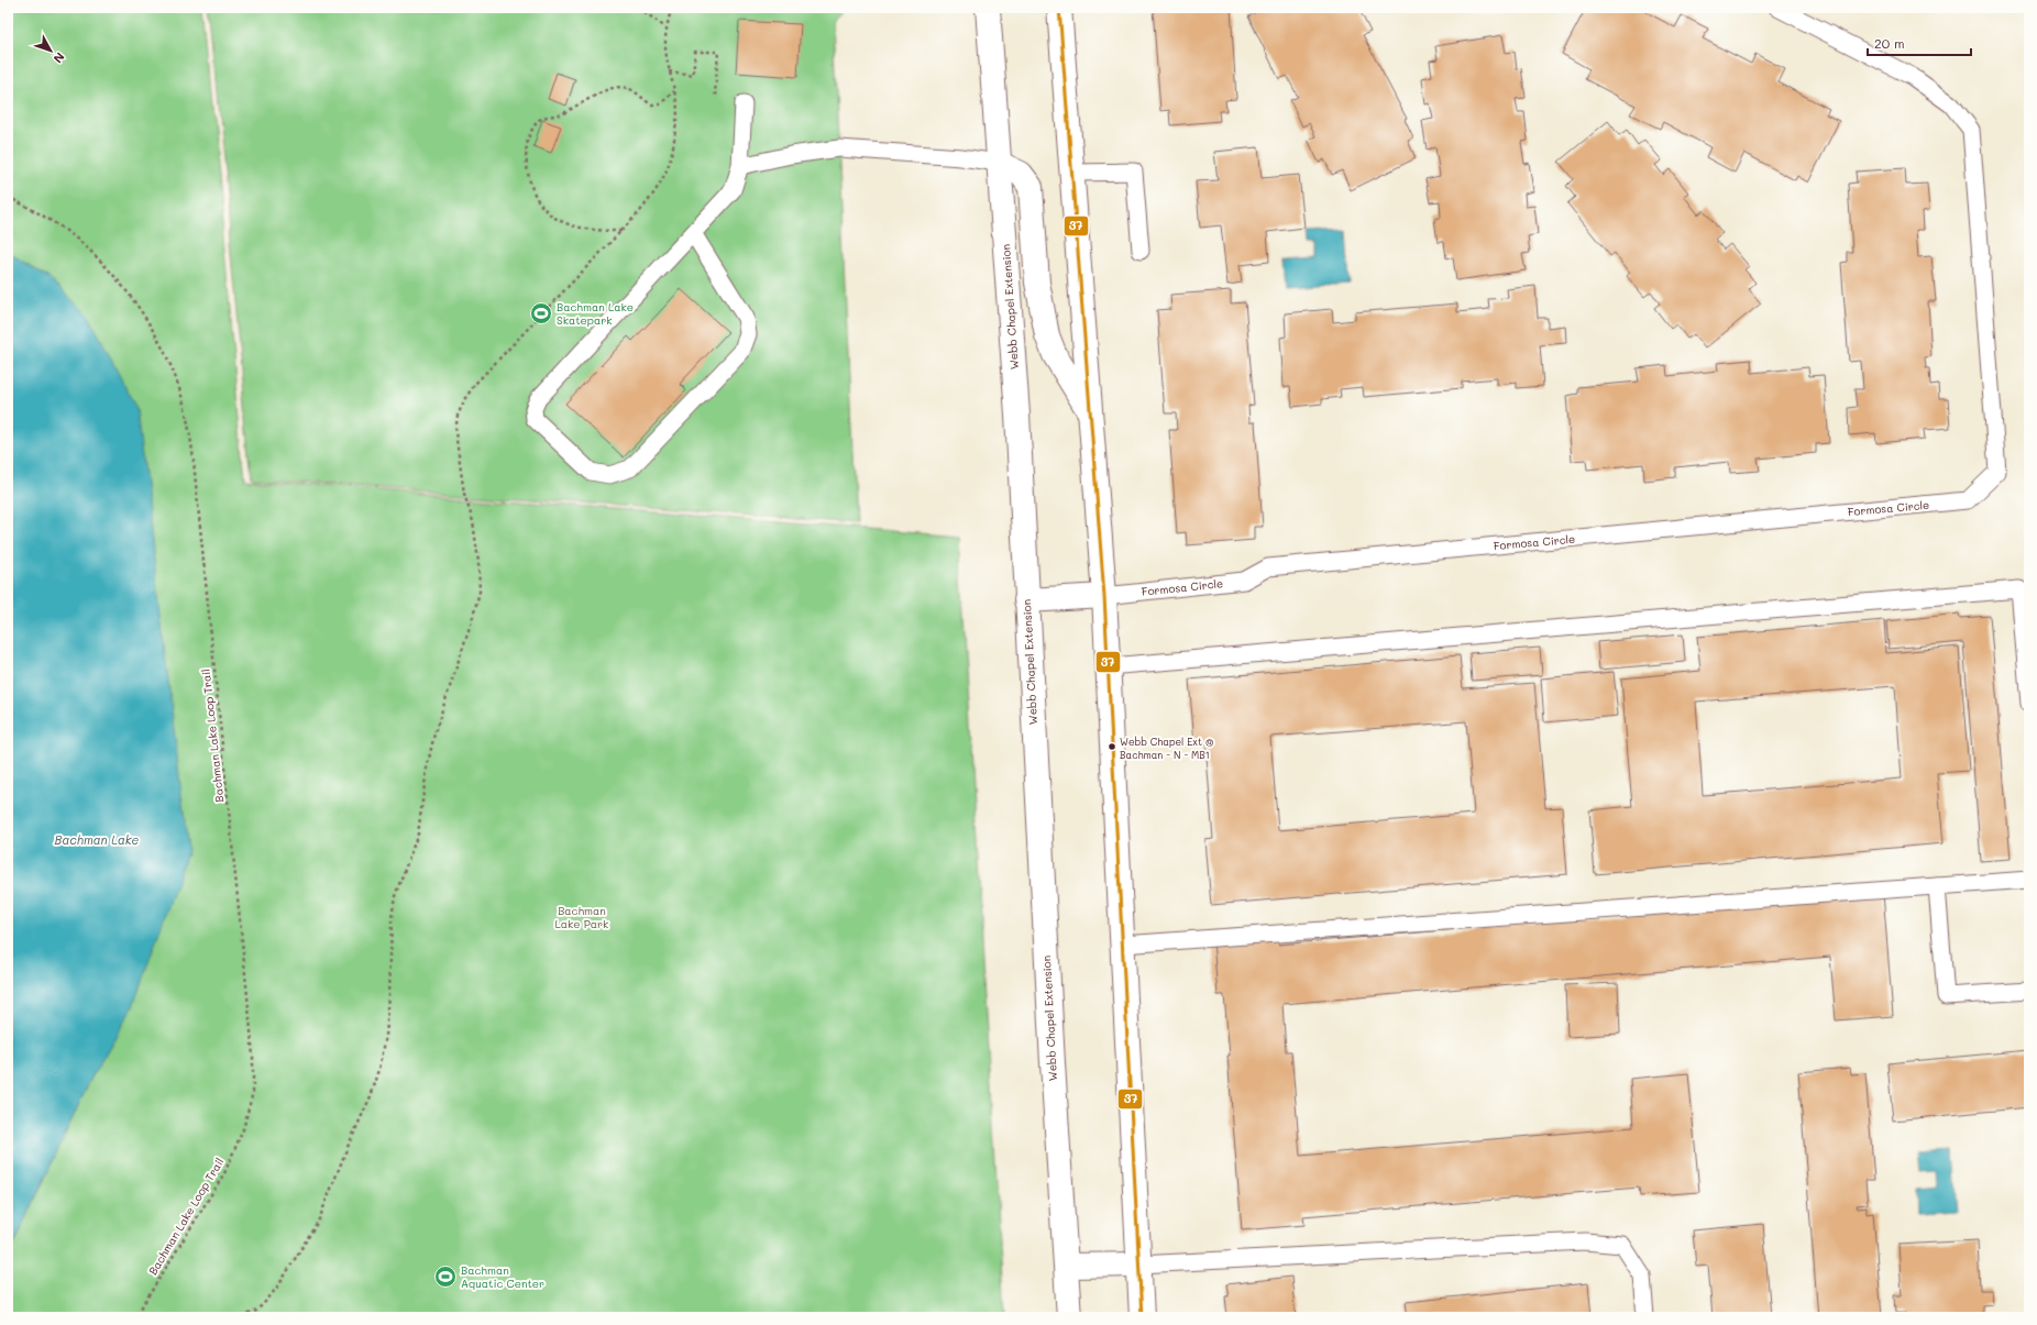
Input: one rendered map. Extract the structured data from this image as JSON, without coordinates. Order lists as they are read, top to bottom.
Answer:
{
  "streets": {
    "main road": ["Webb Chapel Extension"],
    "lane": ["Formosa Circle"],
    "path": ["Bachman Lake Loop Trail"]
  },
  "water": ["Bachman Lake"],
  "parks": ["Bachman Lake Park"],
  "places": {
    "sports": ["Bachman Lake Skatepark", "Bachman Aquatic Center"],
    "other": ["Webb Chapel Ext @ Bachman - N - MB1"]
  },
  "lines": ["transit line 37"],
  "scale_bar": "20 m",
  "north": "bottom right"
}
